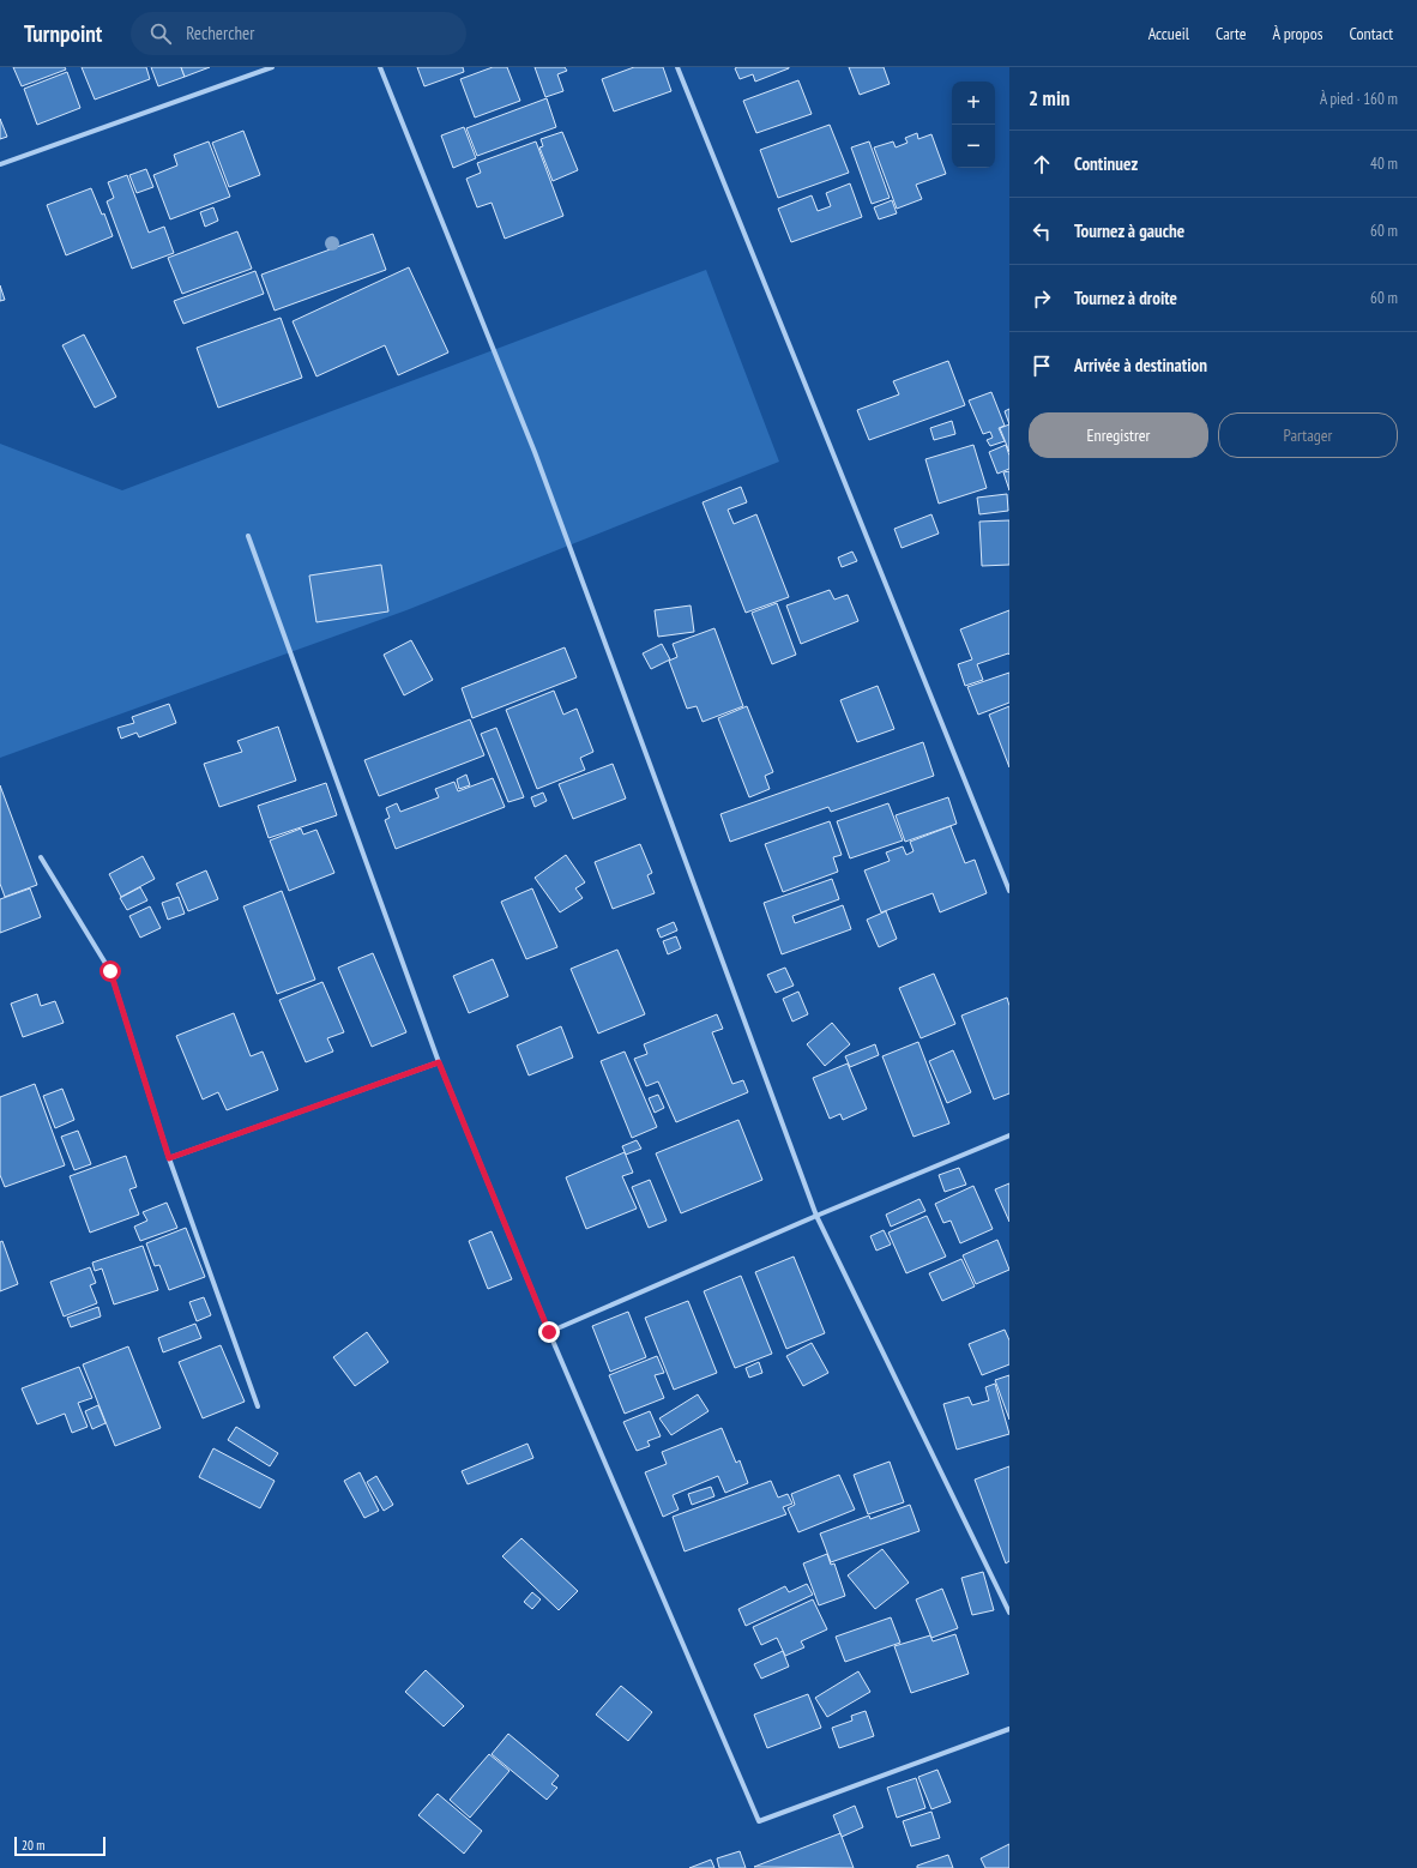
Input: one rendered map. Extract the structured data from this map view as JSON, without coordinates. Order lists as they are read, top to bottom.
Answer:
{
  "scale_bar": "20 m",
  "page": {
    "header": "Turnpoint",
    "search": "Rechercher",
    "nav": [
      "Accueil",
      "Carte",
      "À propos",
      "Contact"
    ],
    "heading": ["2 min", "À pied · 160 m"],
    "map_buttons": ["+", "−"],
    "list": [
      ["Continuez", "40 m"],
      ["Tournez à gauche", "60 m"],
      ["Tournez à droite", "60 m"],
      "Arrivée à destination"
    ],
    "buttons": ["Enregistrer", "Partager"],
    "scale": "20 m"
  }
}
